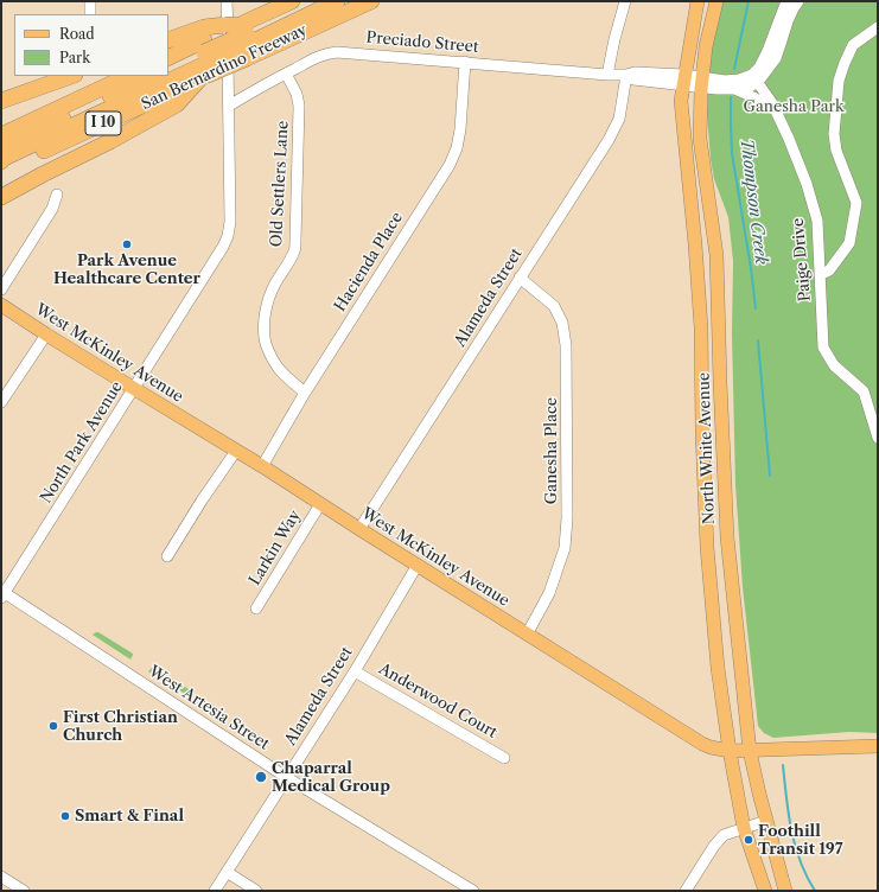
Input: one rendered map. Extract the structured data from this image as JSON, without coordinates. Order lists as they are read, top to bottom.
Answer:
{
  "streets": {
    "highway": ["San Bernardino Freeway", "I 10"],
    "main road": ["West McKinley Avenue", "North White Avenue"],
    "street": [
      "Preciado Street",
      "Old Settlers Lane",
      "Paige Drive",
      "Hacienda Place",
      "Alameda Street",
      "North Park Avenue",
      "Ganesha Place",
      "Larkin Way",
      "Anderwood Court",
      "West Artesia Street"
    ]
  },
  "crossings": [
    ["Preciado Street", "Old Settlers Lane"],
    ["Preciado Street", "Hacienda Place"],
    ["Preciado Street", "Alameda Street"],
    ["Preciado Street", "North Park Avenue"],
    ["Preciado Street", "North White Avenue"],
    ["Old Settlers Lane", "Hacienda Place"],
    ["Hacienda Place", "West McKinley Avenue"],
    ["Alameda Street", "West McKinley Avenue"],
    ["Alameda Street", "Ganesha Place"],
    ["Alameda Street", "Anderwood Court"],
    ["Alameda Street", "West Artesia Street"],
    ["West McKinley Avenue", "North Park Avenue"],
    ["West McKinley Avenue", "North White Avenue"],
    ["West McKinley Avenue", "Ganesha Place"],
    ["West McKinley Avenue", "Larkin Way"],
    ["North Park Avenue", "West Artesia Street"]
  ],
  "water": ["Thompson Creek"],
  "parks": ["Ganesha Park"],
  "places": [
    "Park Avenue Healthcare Center",
    "First Christian Church",
    "Chaparral Medical Group",
    "Smart & Final",
    "Foothill Transit 197"
  ],
  "legend": ["Road", "Park"]
}
